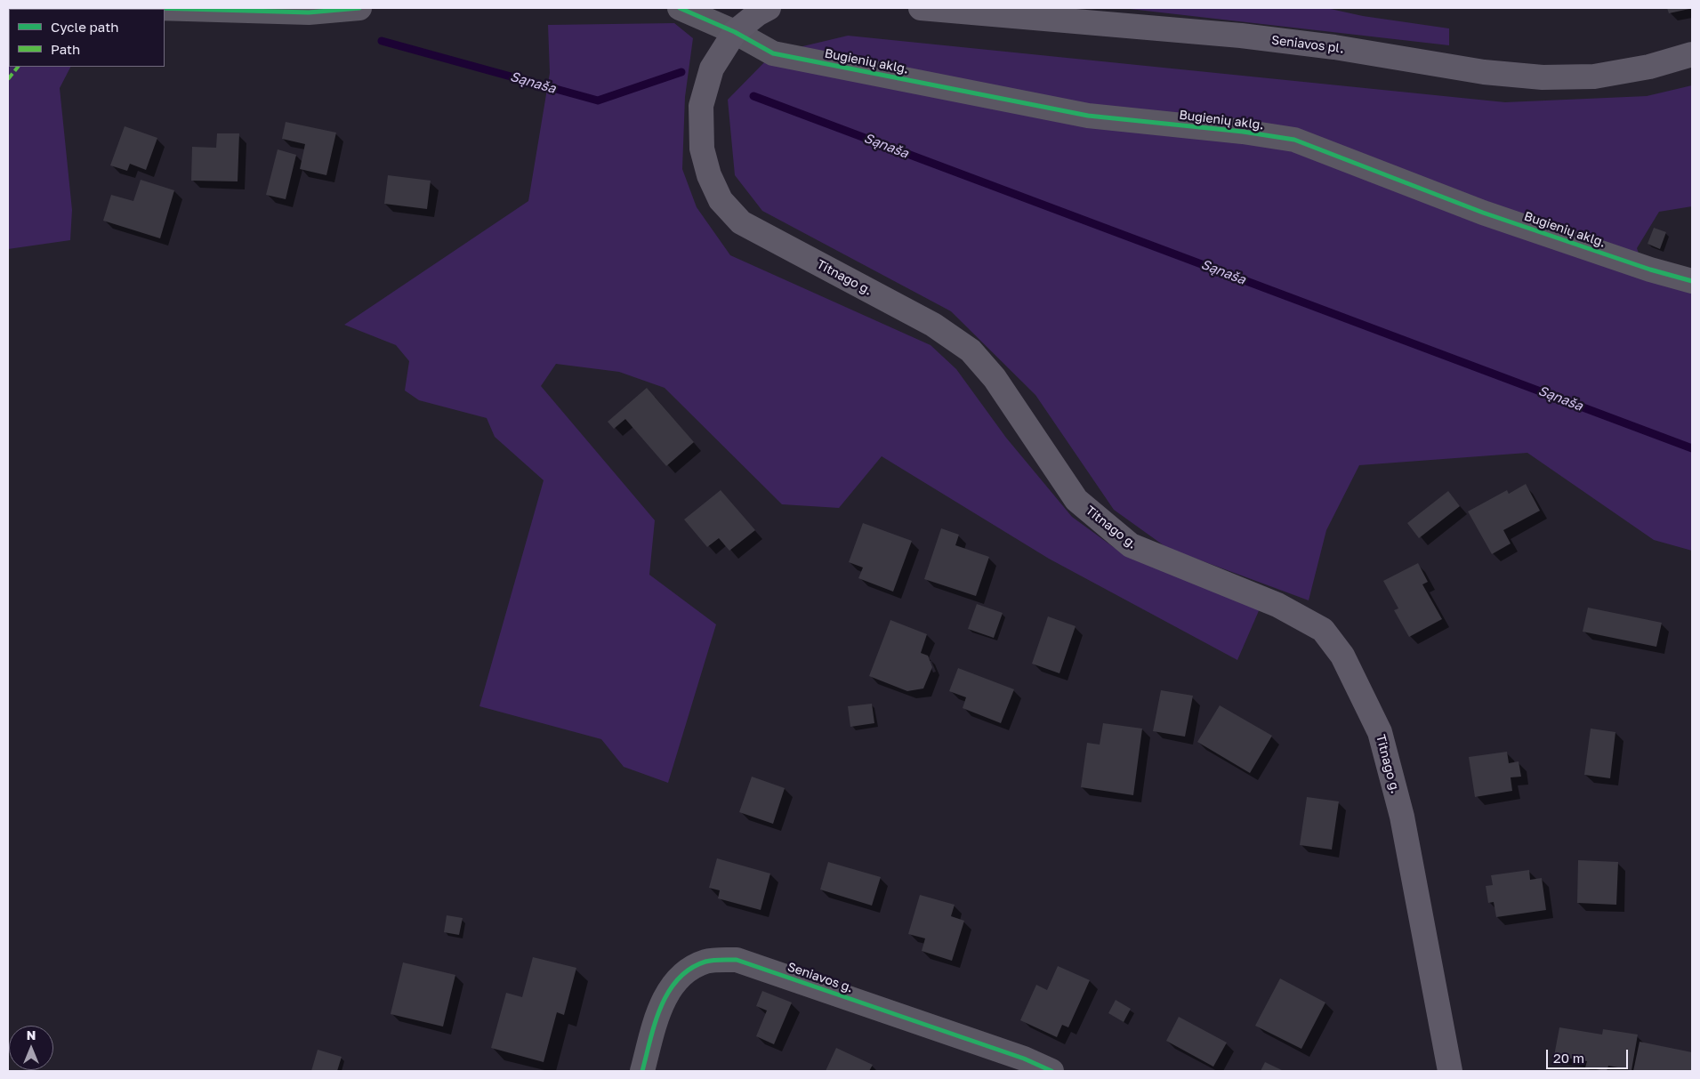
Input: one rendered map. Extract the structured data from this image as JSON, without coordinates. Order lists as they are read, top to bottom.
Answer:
{
  "streets": {
    "main road": ["Seniavos pl.", "Titnago g."],
    "street": ["Bugienių aklg.", "Seniavos g."]
  },
  "crossings": [
    ["Bugienių aklg.", "Titnago g."]
  ],
  "water": ["Sąnaša"],
  "legend": ["Cycle path", "Path"],
  "scale_bar": "20 m",
  "north": "top"
}
